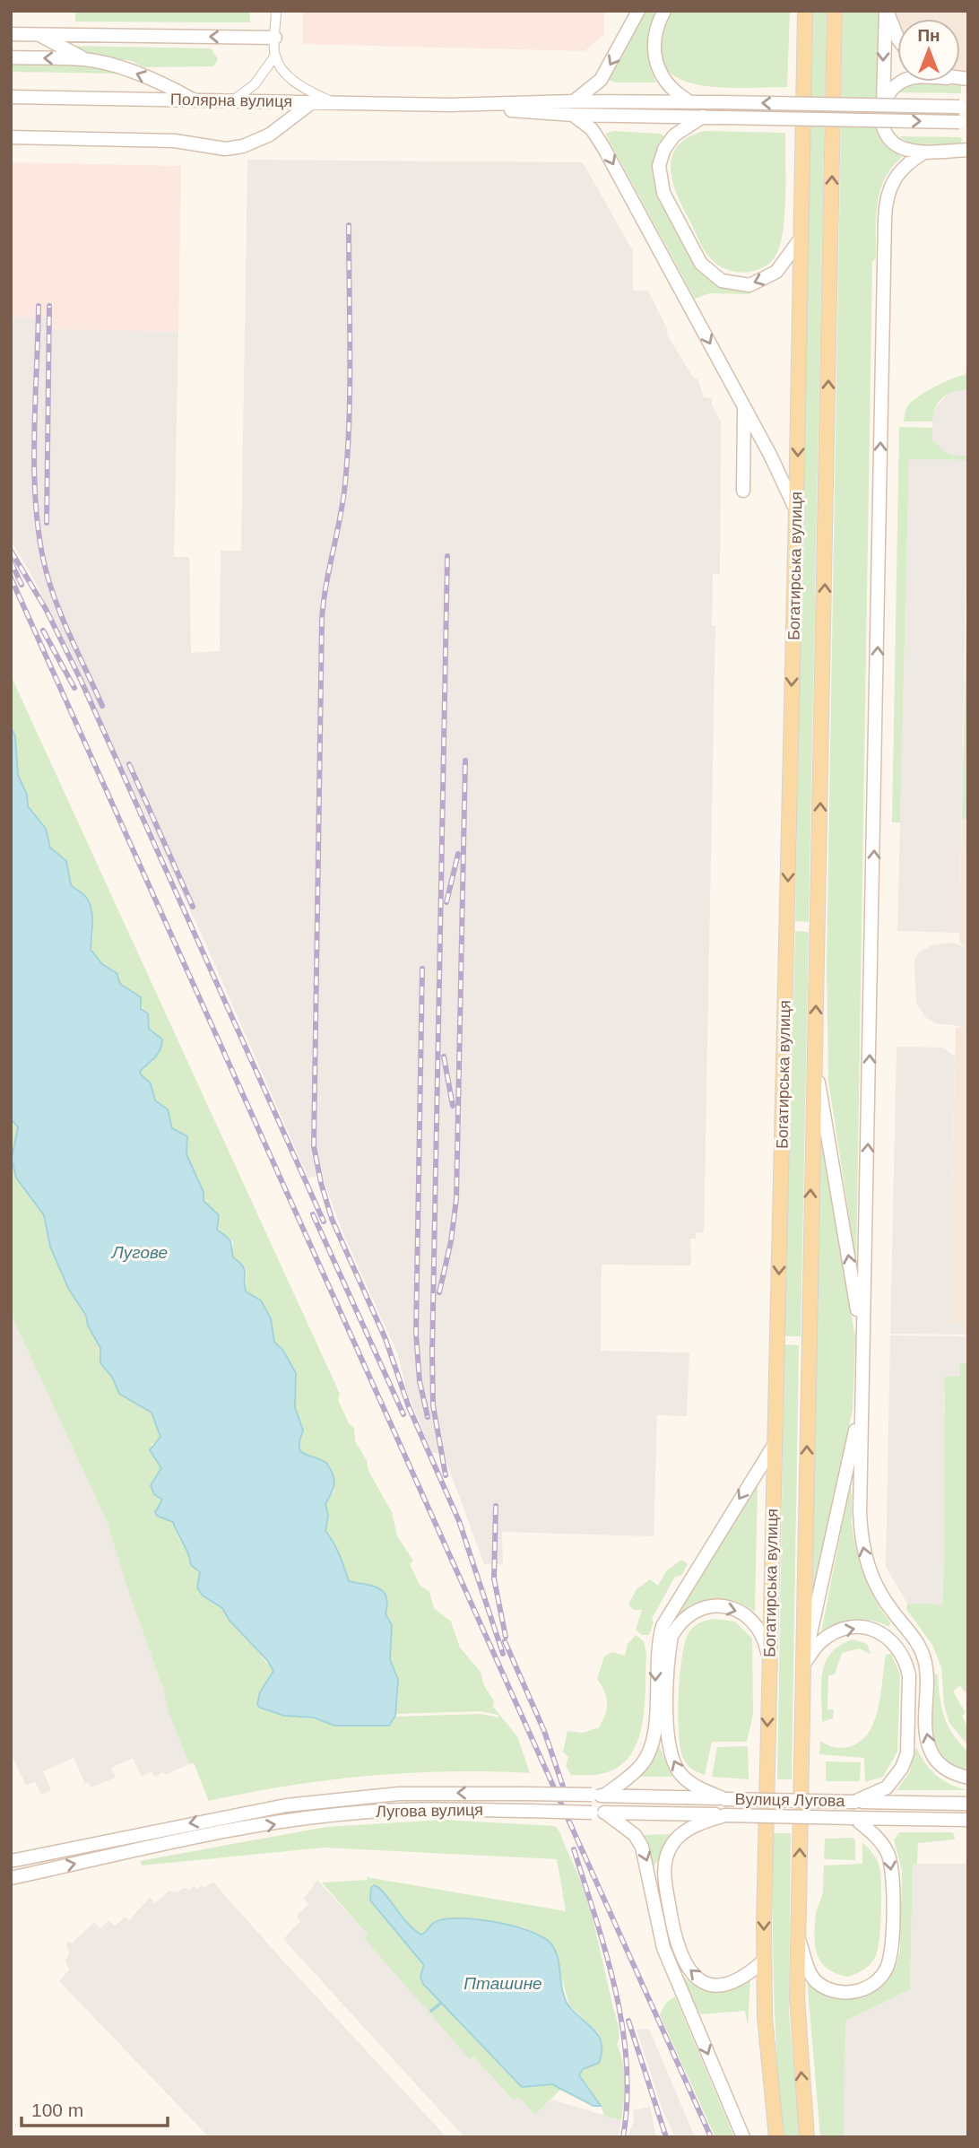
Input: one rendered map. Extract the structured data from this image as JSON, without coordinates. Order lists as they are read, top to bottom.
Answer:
{
  "streets": {
    "main road": [
      "Полярна вулиця",
      "Богатирська вулиця",
      "Вулиця Лугова",
      "Лугова вулиця"
    ]
  },
  "crossings": [
    ["Вулиця Лугова", "Лугова вулиця"]
  ],
  "water": ["Лугове", "Пташине"],
  "scale_bar": "100 m",
  "north": "top"
}
